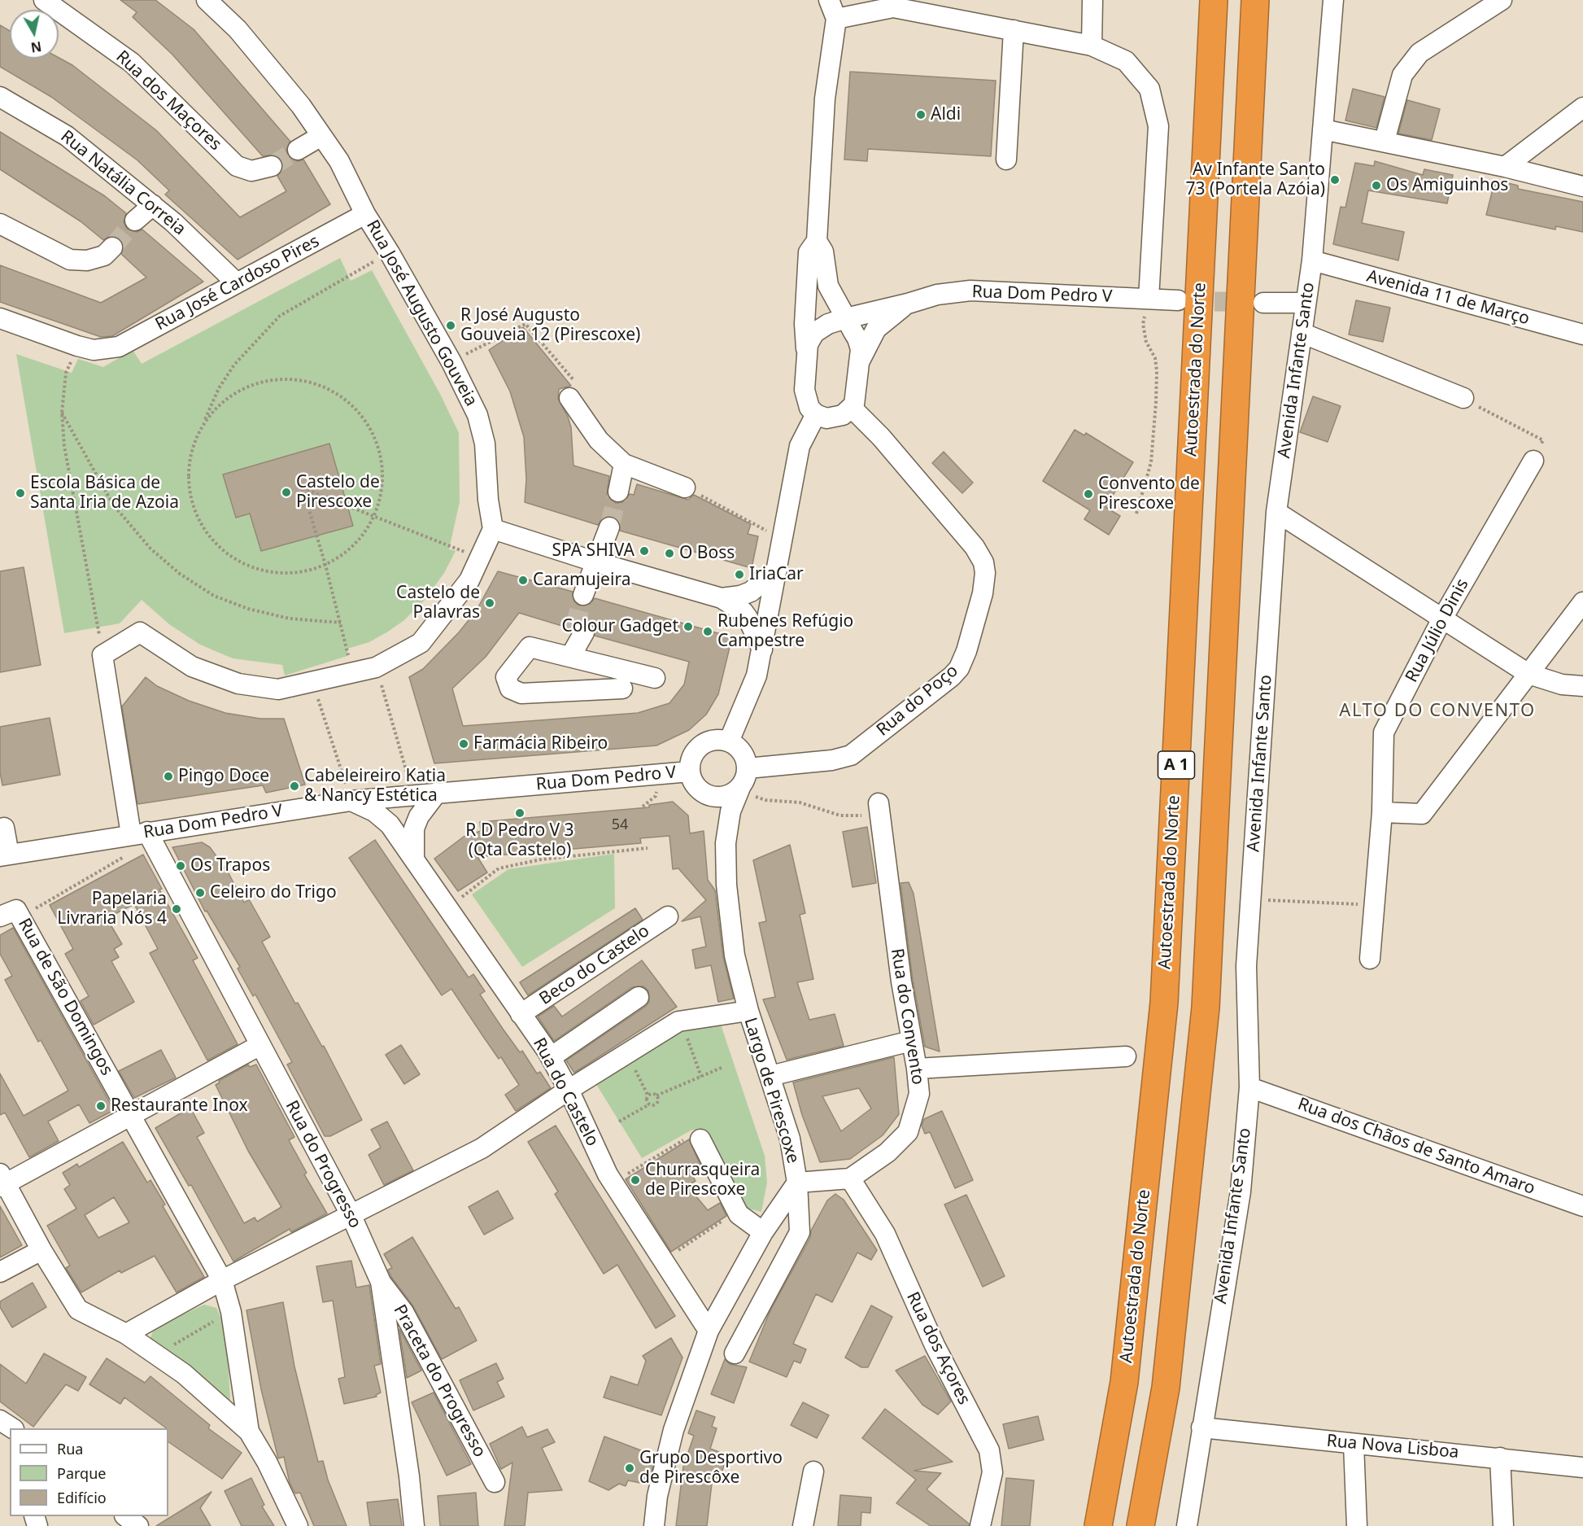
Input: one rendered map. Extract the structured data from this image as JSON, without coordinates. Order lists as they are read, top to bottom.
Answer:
{
  "streets": {
    "highway": ["Autoestrada do Norte", "A 1"],
    "street": [
      "Rua dos Maçores",
      "Rua Natália Correia",
      "Rua José Cardoso Pires",
      "Rua Dom Pedro V",
      "Avenida 11 de Março",
      "Rua José Augusto Gouveia",
      "Avenida Infante Santo",
      "Rua Júlio Dinis",
      "Rua do Poço",
      "Beco do Castelo",
      "Rua de São Domingos",
      "Rua do Convento",
      "Largo de Pirescoxe",
      "Rua do Castelo",
      "Rua dos Chãos de Santo Amaro",
      "Rua do Progresso",
      "Rua dos Açores",
      "Praceta do Progresso",
      "Rua Nova Lisboa"
    ]
  },
  "crossings": [
    ["Rua Natália Correia", "Rua José Cardoso Pires"],
    ["Rua José Cardoso Pires", "Rua José Augusto Gouveia"],
    ["Rua Dom Pedro V", "Rua do Poço"],
    ["Rua Dom Pedro V", "Rua do Castelo"],
    ["Rua Dom Pedro V", "Rua do Progresso"],
    ["Avenida 11 de Março", "Avenida Infante Santo"],
    ["Avenida Infante Santo", "Rua dos Chãos de Santo Amaro"],
    ["Avenida Infante Santo", "Rua Nova Lisboa"],
    ["Beco do Castelo", "Rua do Castelo"],
    ["Rua de São Domingos", "Largo de Pirescoxe"],
    ["Rua do Convento", "Rua dos Açores"],
    ["Largo de Pirescoxe", "Rua do Castelo"],
    ["Largo de Pirescoxe", "Rua do Progresso"],
    ["Rua do Progresso", "Praceta do Progresso"]
  ],
  "districts": ["ALTO DO CONVENTO"],
  "places": [
    "Aldi",
    "Av Infante Santo 73 (Portela Azóia)",
    "Os Amiguinhos",
    "R José Augusto Gouveia 12 (Pirescoxe)",
    "Castelo de Pirescoxe",
    "Escola Básica de Santa Iria de Azoia",
    "Convento de Pirescoxe",
    "SPA SHIVA",
    "O Boss",
    "IriaCar",
    "Caramujeira",
    "Castelo de Palavras",
    "Colour Gadget",
    "Rubenes Refúgio Campestre",
    "Farmácia Ribeiro",
    "Pingo Doce",
    "Cabeleireiro Katia & Nancy Estética",
    "R D Pedro V 3 (Qta Castelo)",
    "Os Trapos",
    "Celeiro do Trigo",
    "Papelaria Livraria Nós 4",
    "Restaurante Inox",
    "Churrasqueira de Pirescoxe",
    "Grupo Desportivo de Pirescôxe"
  ],
  "house_numbers": ["54"],
  "legend": ["Rua", "Parque", "Edifício"],
  "north": "bottom"
}
